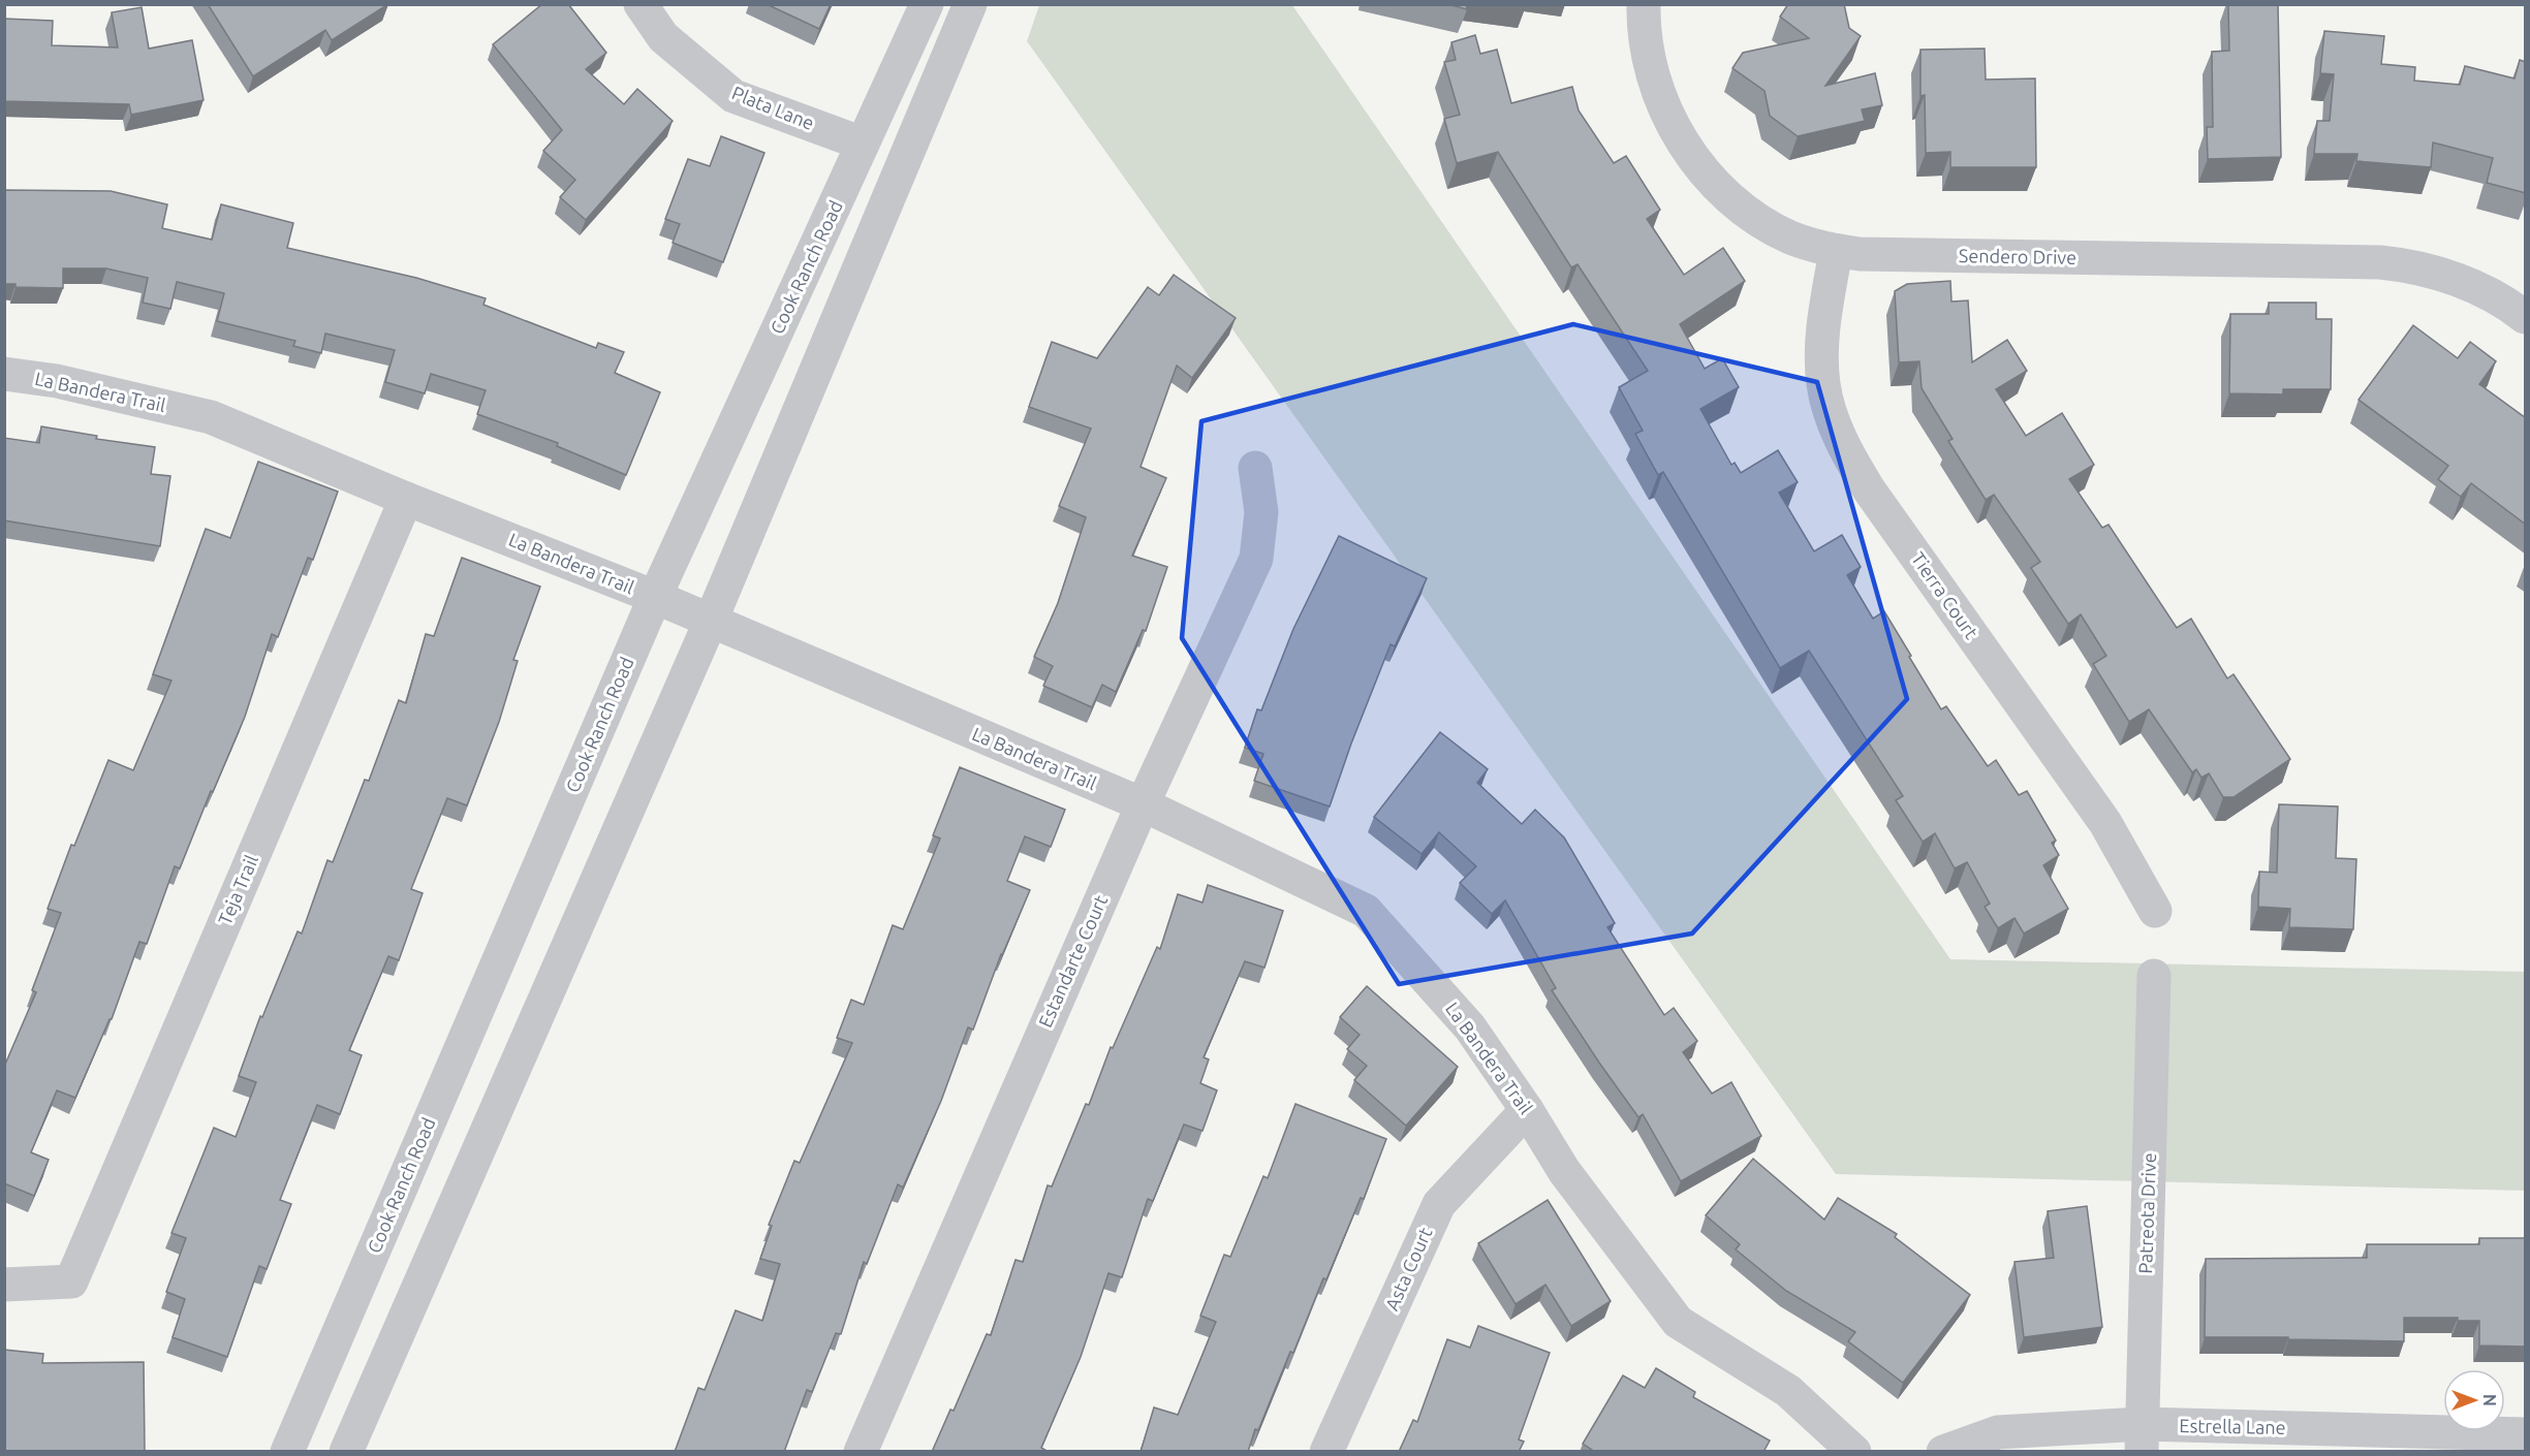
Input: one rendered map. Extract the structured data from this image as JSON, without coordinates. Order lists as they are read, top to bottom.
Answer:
{
  "streets": {
    "street": [
      "Plata Lane",
      "Sendero Drive",
      "Cook Ranch Road",
      "La Bandera Trail",
      "Tierra Court",
      "Teja Trail",
      "Estandarte Court",
      "Patreota Drive",
      "Asta Court",
      "Estrella Lane"
    ]
  },
  "crossings": [
    ["Plata Lane", "Cook Ranch Road"],
    ["Sendero Drive", "Tierra Court"],
    ["Cook Ranch Road", "La Bandera Trail"],
    ["La Bandera Trail", "Teja Trail"],
    ["La Bandera Trail", "Estandarte Court"],
    ["La Bandera Trail", "Asta Court"],
    ["Patreota Drive", "Estrella Lane"]
  ],
  "north": "right"
}
